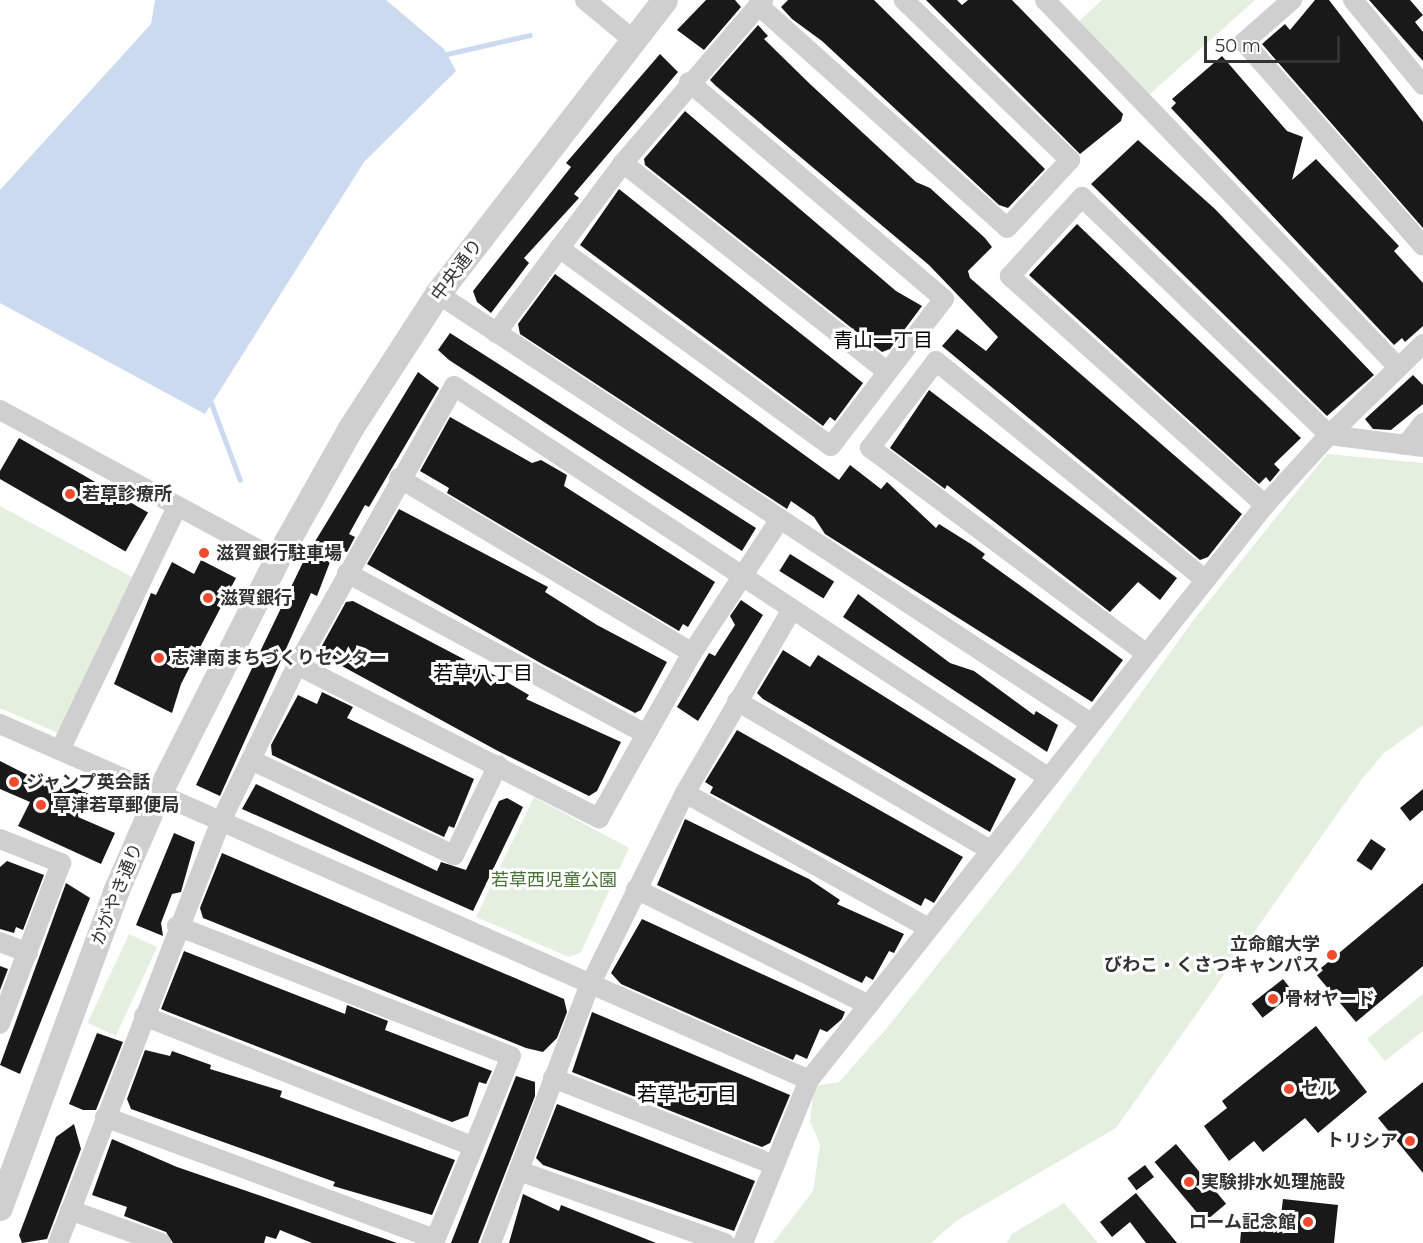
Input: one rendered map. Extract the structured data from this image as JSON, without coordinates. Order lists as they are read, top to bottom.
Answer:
{
  "streets": {
    "street": ["中央通り", "かがやき通り"]
  },
  "crossings": [
    ["中央通り", "かがやき通り"]
  ],
  "districts": ["青山一丁目", "若草八丁目", "若草七丁目"],
  "parks": ["若草西児童公園"],
  "places": [
    "若草診療所",
    "滋賀銀行駐車場",
    "滋賀銀行",
    "志津南まちづくりセンター",
    "ジャンプ英会話",
    "草津若草郵便局",
    "立命館大学 びわこ・くさつキャンパス",
    "骨材ヤード",
    "セル",
    "トリシア",
    "実験排水処理施設",
    "ローム記念館"
  ],
  "scale_bar": "50 m"
}
